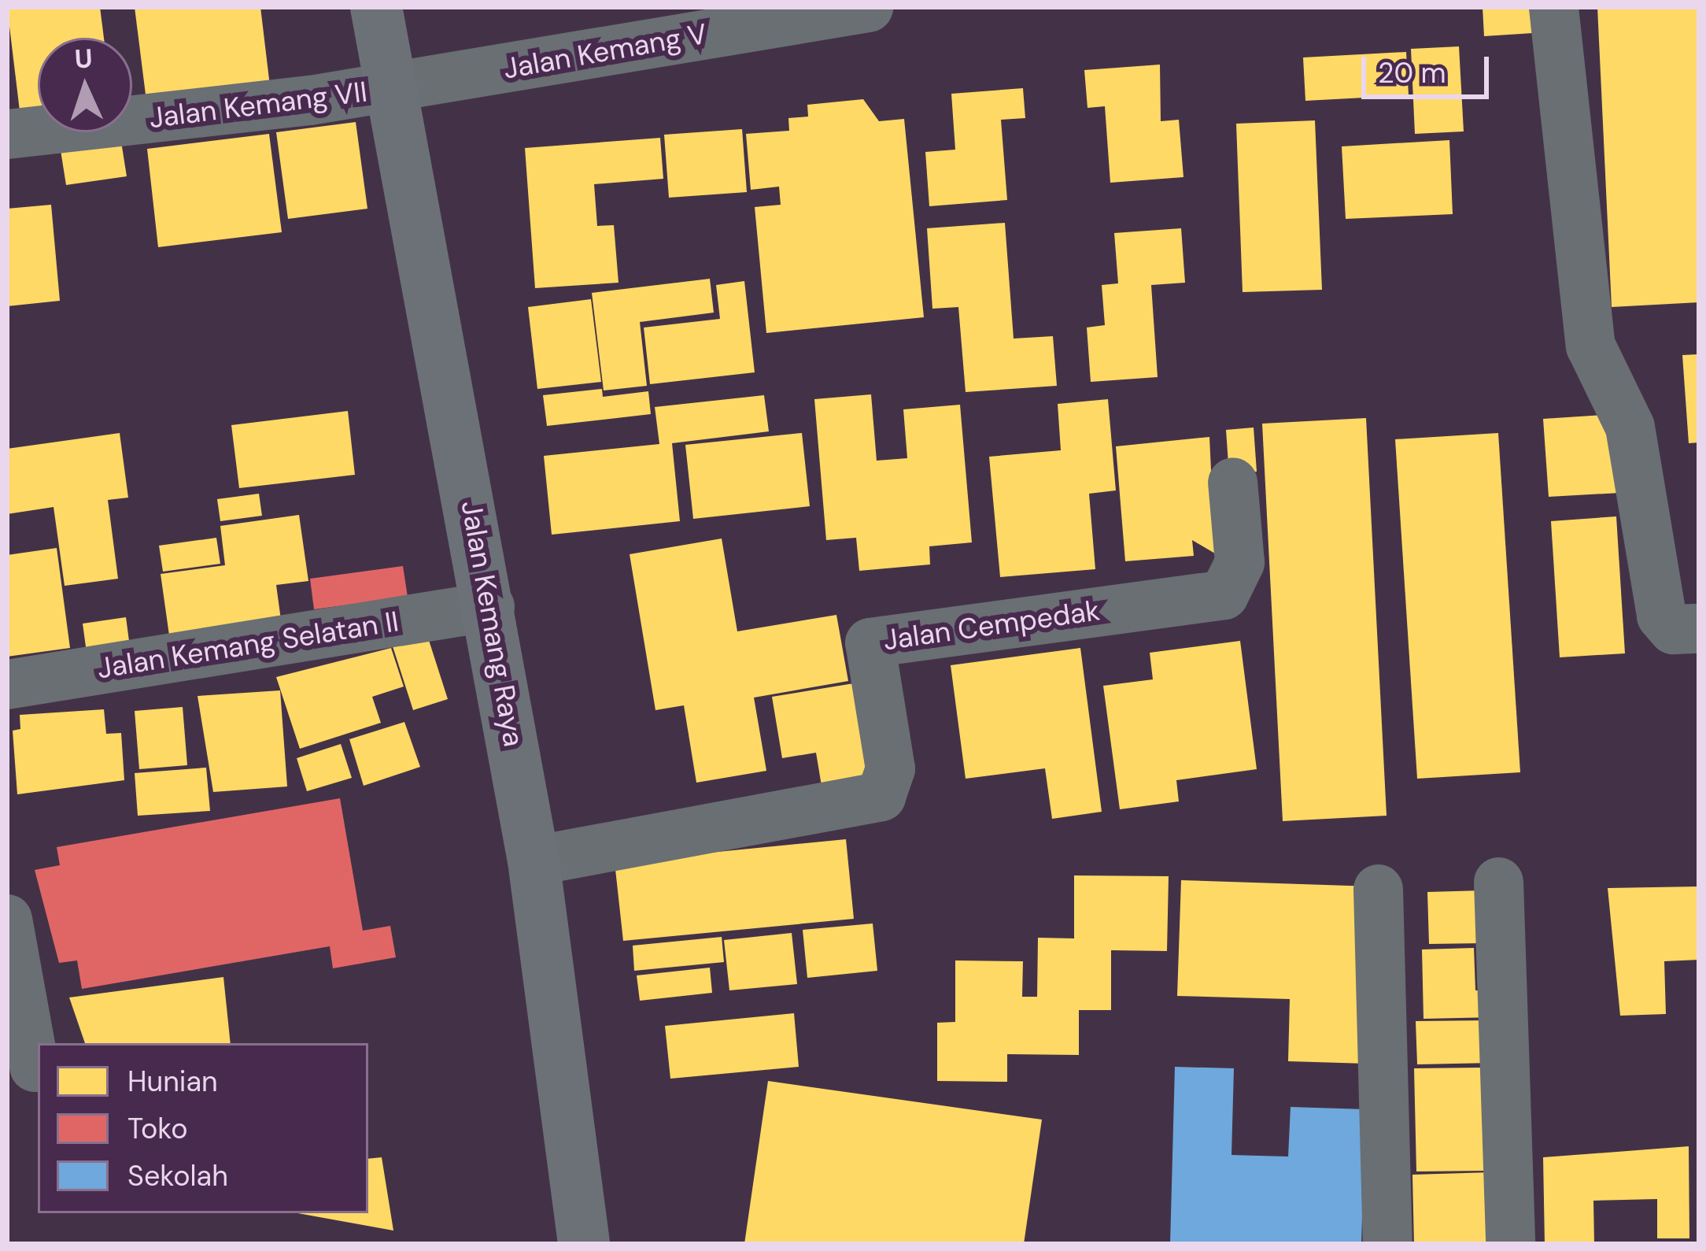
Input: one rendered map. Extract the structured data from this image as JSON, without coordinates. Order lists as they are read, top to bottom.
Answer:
{
  "streets": {
    "street": [
      "Jalan Kemang V",
      "Jalan Kemang VII",
      "Jalan Kemang Raya",
      "Jalan Cempedak",
      "Jalan Kemang Selatan II"
    ]
  },
  "crossings": [
    ["Jalan Kemang V", "Jalan Kemang VII"],
    ["Jalan Kemang V", "Jalan Kemang Raya"],
    ["Jalan Kemang VII", "Jalan Kemang Raya"],
    ["Jalan Kemang Raya", "Jalan Cempedak"],
    ["Jalan Kemang Raya", "Jalan Kemang Selatan II"]
  ],
  "legend": ["Hunian", "Toko", "Sekolah"],
  "scale_bar": "20 m",
  "north": "top"
}
